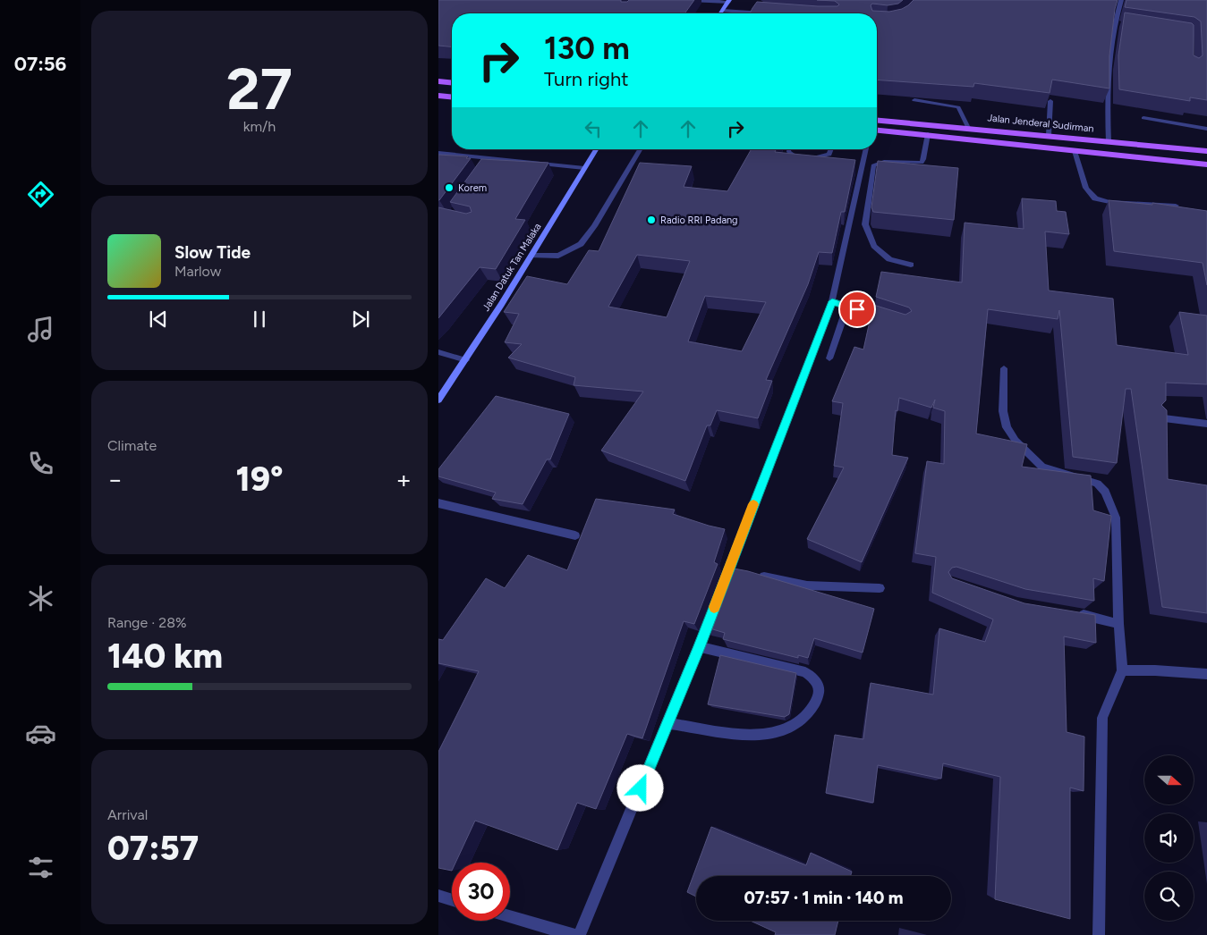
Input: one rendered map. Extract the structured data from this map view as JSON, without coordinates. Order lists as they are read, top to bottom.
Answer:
{
  "streets": {
    "main road": ["Jalan Jenderal Sudirman"],
    "street": ["Jalan Datuk Tan Malaka"]
  },
  "places": ["Korem", "Radio RRI Padang"],
  "north": "right",
  "page": {
    "tabs": "07:56",
    "tile": [
      ["27", "km/h"],
      "Climate",
      ["Range · 28%", "140 km"],
      ["Arrival", "07:57"]
    ],
    "turn": ["130 m", "Turn right"],
    "song": ["Slow Tide", "Marlow"],
    "heat": ["−", "19°", "+"],
    "limit": "30",
    "trip": "07:57 · 1 min · 140 m"
  }
}
